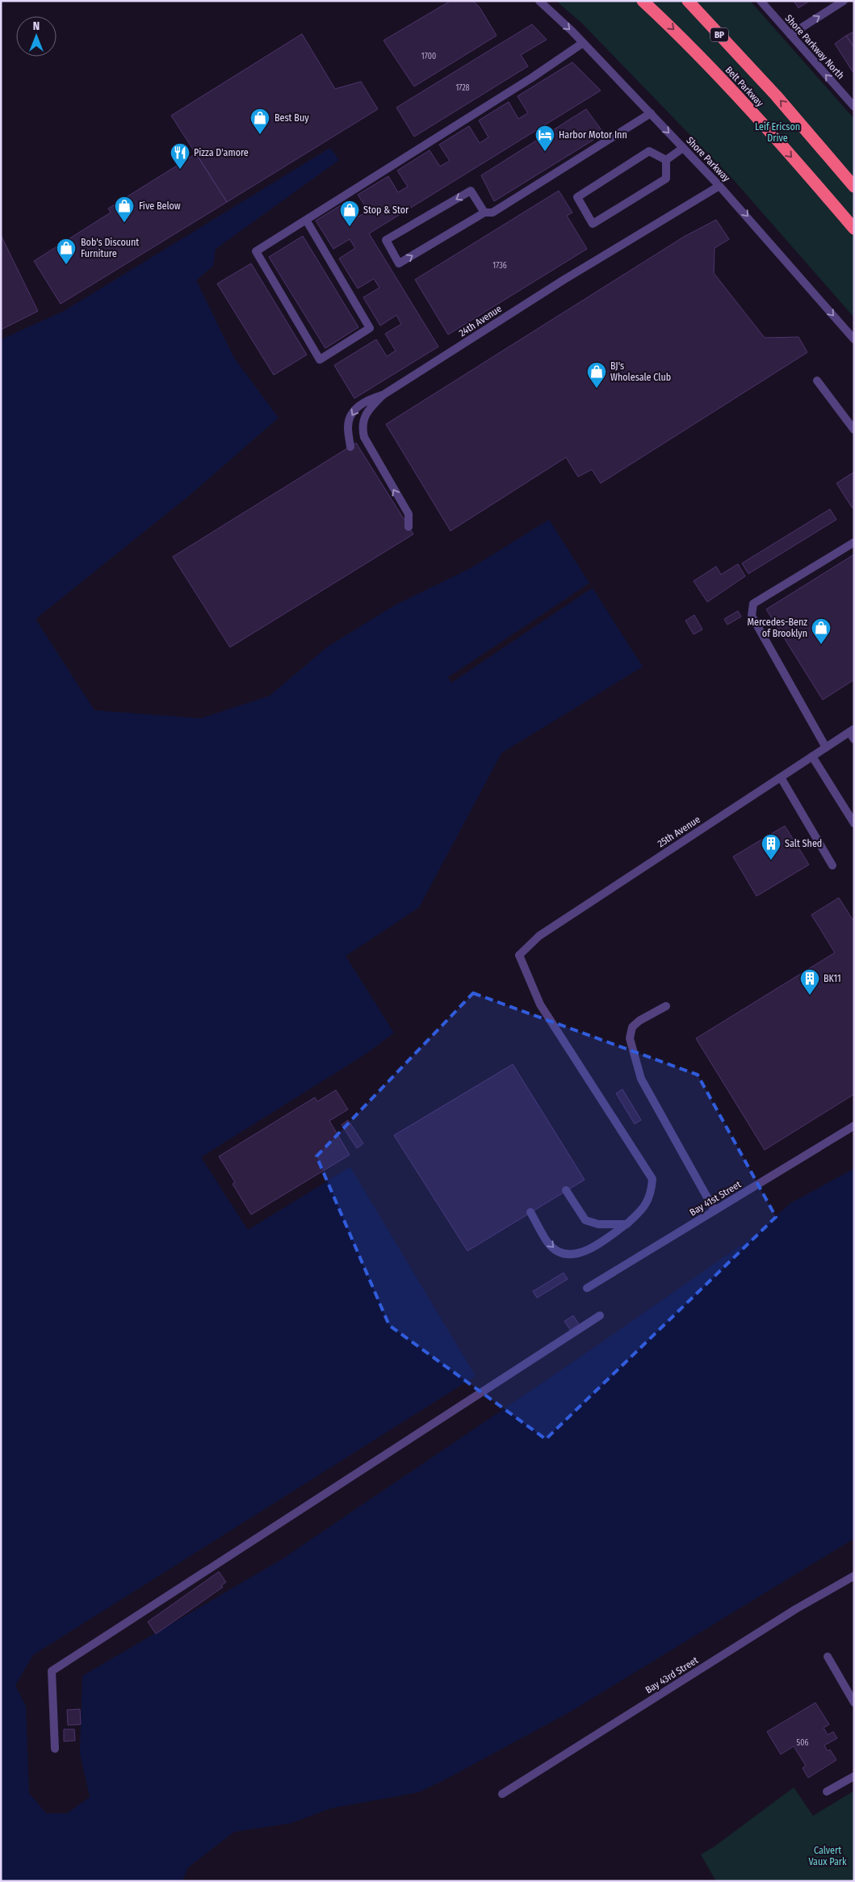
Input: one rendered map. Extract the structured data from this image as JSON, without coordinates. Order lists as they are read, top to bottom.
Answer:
{
  "streets": {
    "highway": ["BP", "Belt Parkway"],
    "street": [
      "Shore Parkway North",
      "Shore Parkway",
      "24th Avenue",
      "25th Avenue",
      "Bay 41st Street",
      "Bay 43rd Street"
    ]
  },
  "crossings": [
    ["Shore Parkway", "24th Avenue"]
  ],
  "one_way": ["Shore Parkway North", "Shore Parkway"],
  "parks": ["Leif Ericson Drive", "Calvert Vaux Park"],
  "places": {
    "shop": [
      "Best Buy",
      "Five Below",
      "Stop & Stor",
      "Bob's Discount Furniture",
      "BJ's Wholesale Club",
      "Mercedes-Benz of Brooklyn"
    ],
    "hotel": ["Harbor Motor Inn"],
    "restaurant": ["Pizza D'amore"],
    "building": ["Salt Shed", "BK11"]
  },
  "house_numbers": [
    "1700",
    "1728",
    "1736",
    "506"
  ],
  "north": "top"
}
